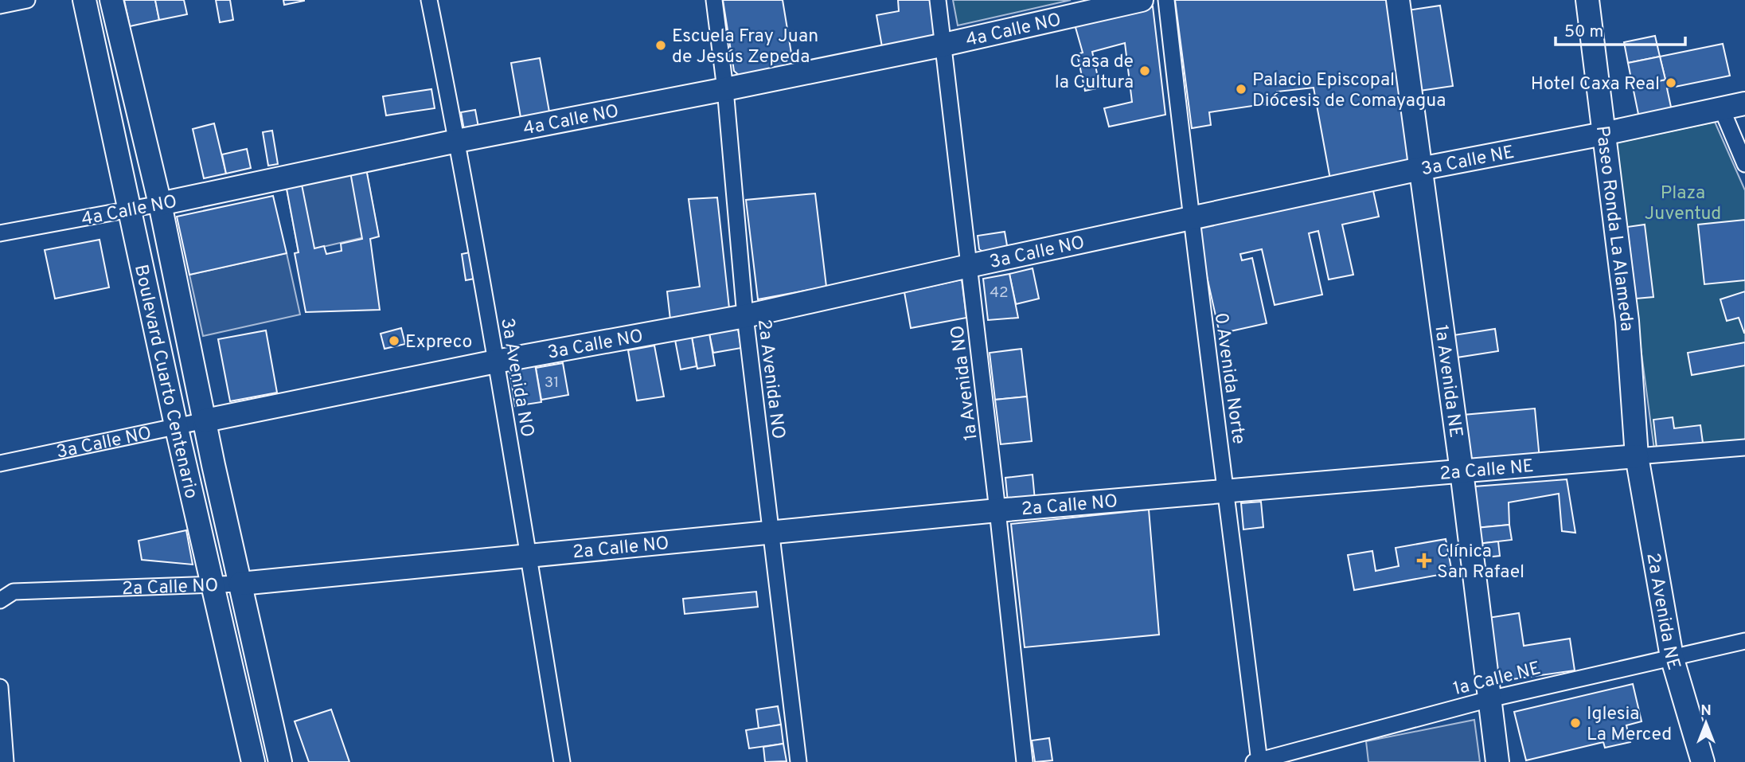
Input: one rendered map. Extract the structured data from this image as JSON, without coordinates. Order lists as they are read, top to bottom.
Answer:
{
  "streets": {
    "street": [
      "4a Calle NO",
      "3a Calle NE",
      "Paseo Ronda La Alameda",
      "3a Calle NO",
      "3a Avenida NO",
      "0 Avenida Norte",
      "2a Avenida NO",
      "1a Avenida NE",
      "Boulevard Cuarto Centenario",
      "1a Avenida NO",
      "2a Calle NE",
      "2a Calle NO",
      "2a Avenida NE",
      "1a Calle NE"
    ]
  },
  "crossings": [
    ["4a Calle NO", "3a Avenida NO"],
    ["4a Calle NO", "2a Avenida NO"],
    ["4a Calle NO", "Boulevard Cuarto Centenario"],
    ["4a Calle NO", "1a Avenida NO"],
    ["3a Calle NE", "Paseo Ronda La Alameda"],
    ["3a Calle NE", "3a Calle NO"],
    ["3a Calle NE", "0 Avenida Norte"],
    ["3a Calle NE", "1a Avenida NE"],
    ["Paseo Ronda La Alameda", "2a Calle NE"],
    ["Paseo Ronda La Alameda", "2a Avenida NE"],
    ["3a Calle NO", "3a Avenida NO"],
    ["3a Calle NO", "0 Avenida Norte"],
    ["3a Calle NO", "2a Avenida NO"],
    ["3a Calle NO", "Boulevard Cuarto Centenario"],
    ["3a Calle NO", "1a Avenida NO"],
    ["3a Avenida NO", "2a Calle NO"],
    ["0 Avenida Norte", "2a Calle NE"],
    ["0 Avenida Norte", "2a Calle NO"],
    ["0 Avenida Norte", "1a Calle NE"],
    ["2a Avenida NO", "2a Calle NO"],
    ["1a Avenida NE", "2a Calle NE"],
    ["1a Avenida NE", "1a Calle NE"],
    ["Boulevard Cuarto Centenario", "2a Calle NO"],
    ["1a Avenida NO", "2a Calle NO"],
    ["2a Calle NE", "2a Calle NO"],
    ["2a Calle NE", "2a Avenida NE"],
    ["2a Avenida NE", "1a Calle NE"]
  ],
  "parks": ["Plaza Juventud"],
  "places": {
    "other": [
      "Escuela Fray Juan de Jesús Zepeda",
      "Casa de la Cultura",
      "Hotel Caxa Real",
      "Palacio Episcopal Diócesis de Comayagua",
      "Expreco",
      "Iglesia La Merced"
    ],
    "health": ["Clínica San Rafael"]
  },
  "house_numbers": ["42", "31"],
  "scale_bar": "50 m",
  "north": "top"
}
